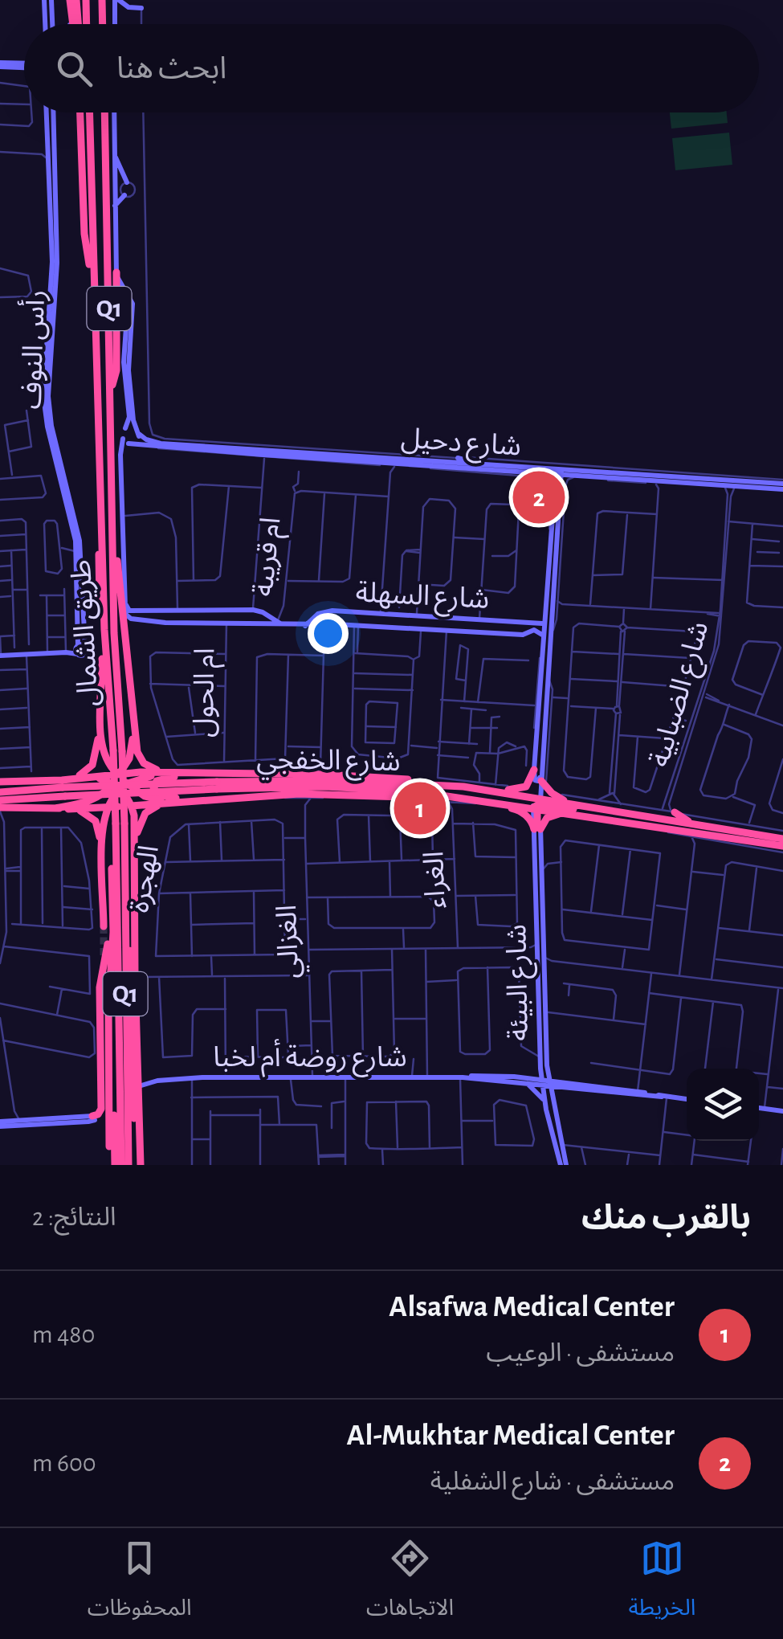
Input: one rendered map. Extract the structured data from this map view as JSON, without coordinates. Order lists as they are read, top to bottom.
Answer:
{
  "streets": {
    "highway": ["Q1", "طريق الشمال", "شارع الخفجي"],
    "street": [
      "رأس النوف",
      "شارع دحيل",
      "ام قريبة",
      "شارع السهلة",
      "ام الحول",
      "شارع الضبابية",
      "الهجرة",
      "الغراء",
      "الغزالي",
      "شارع البيئة",
      "شارع روضة أم لخبا"
    ]
  },
  "crossings": [
    ["شارع دحيل", "طريق الشمال"],
    ["شارع دحيل", "شارع الضبابية"],
    ["ام قريبة", "شارع السهلة"],
    ["شارع السهلة", "طريق الشمال"],
    ["شارع السهلة", "ام الحول"],
    ["شارع الضبابية", "شارع الخفجي"],
    ["شارع الخفجي", "الغراء"],
    ["الغزالي", "شارع روضة أم لخبا"],
    ["شارع البيئة", "شارع روضة أم لخبا"]
  ],
  "page": {
    "search": "ابحث هنا",
    "pins": ["2", "1"],
    "heading": ["بالقرب منك", "النتائج: 2"],
    "list": [
      {
        "mark": "1",
        "name": "Alsafwa Medical Center",
        "note": "مستشفى · الوعيب",
        "value": "480 m"
      },
      {
        "mark": "2",
        "name": "Al-Mukhtar Medical Center",
        "note": "مستشفى · شارع الشفلية",
        "value": "600 m"
      }
    ],
    "nav": ["الخريطة", "الاتجاهات", "المحفوظات"]
  }
}
